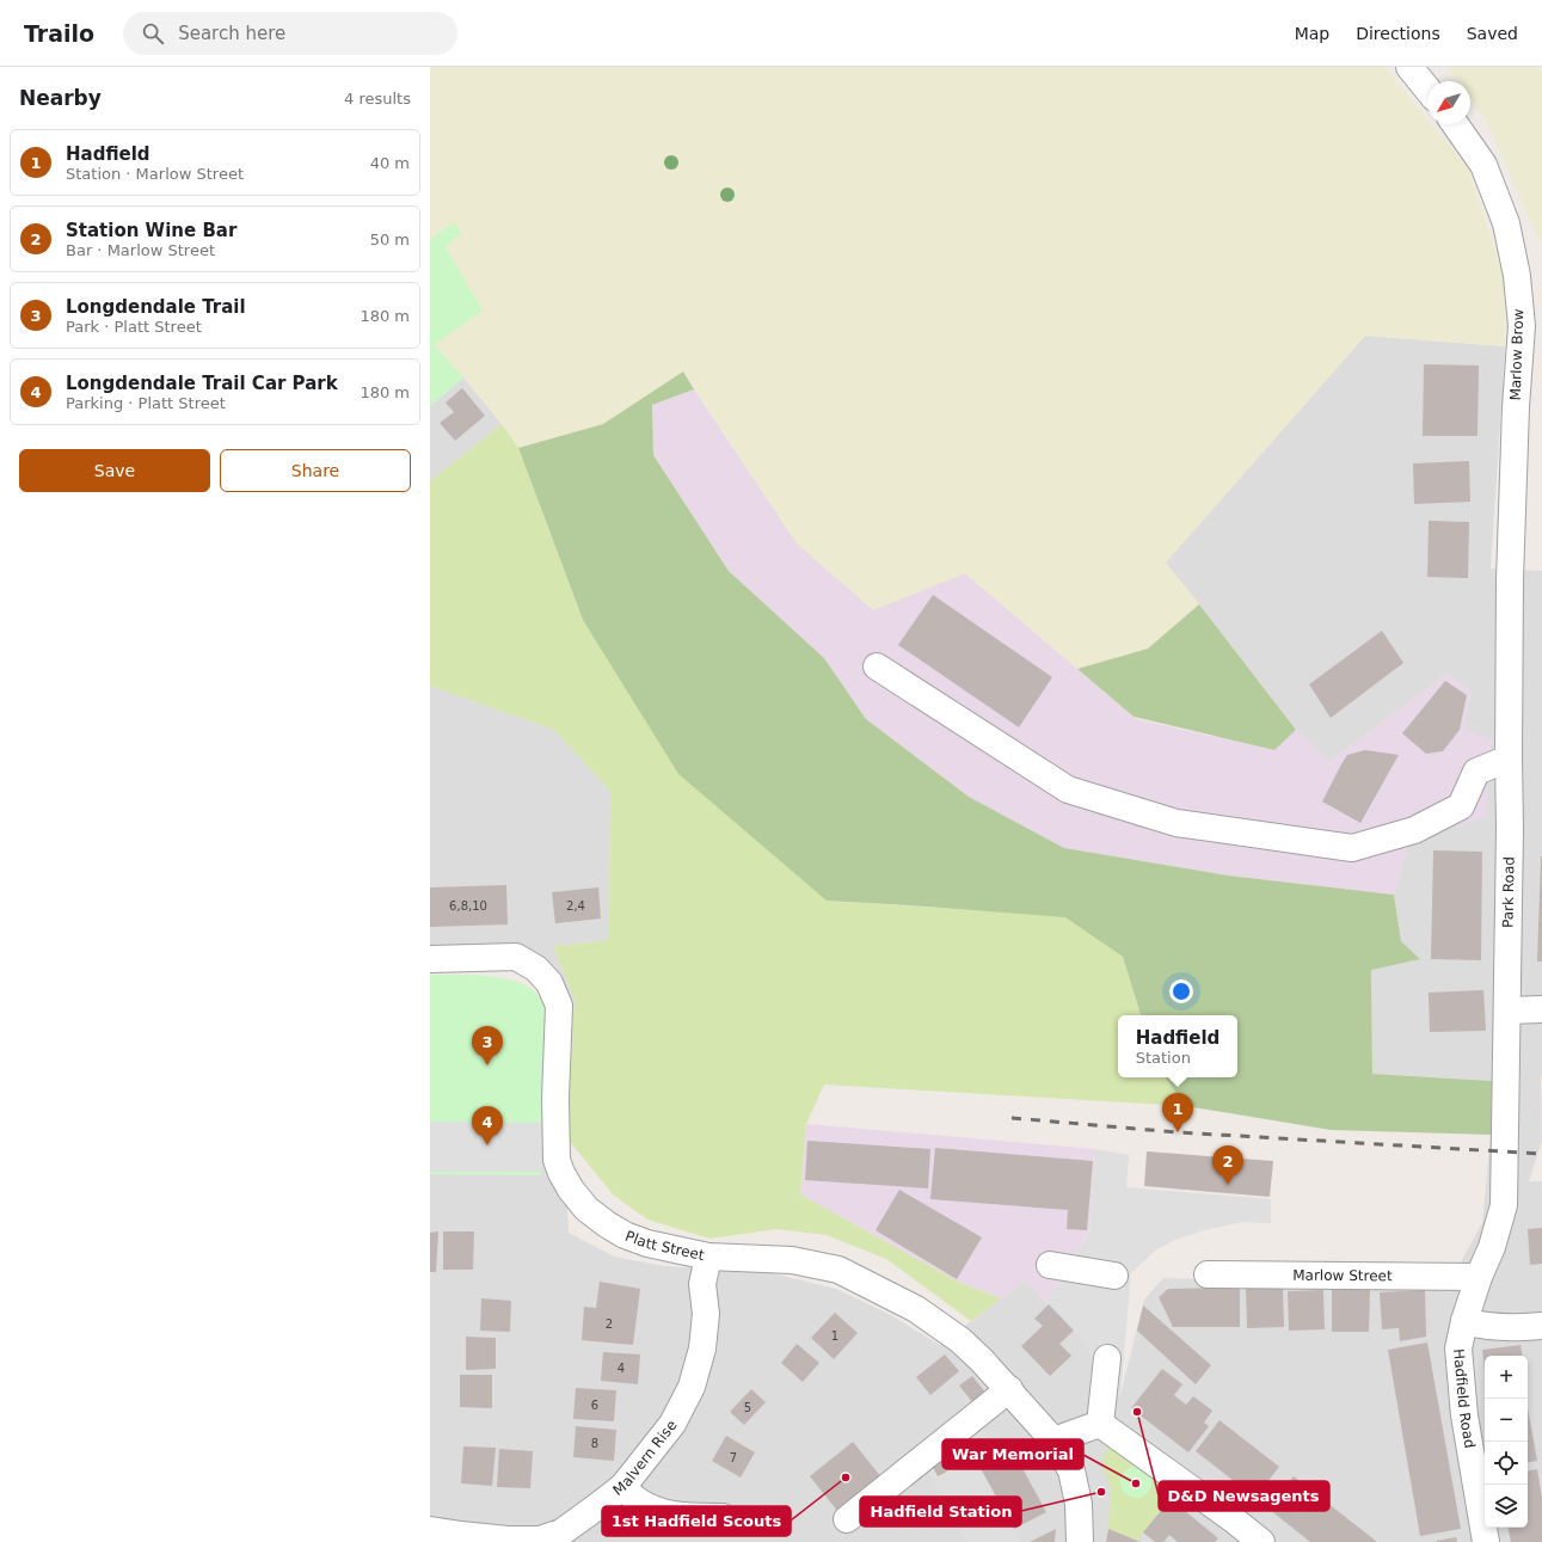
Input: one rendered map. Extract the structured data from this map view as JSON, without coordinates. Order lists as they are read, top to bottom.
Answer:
{
  "streets": {
    "street": [
      "Marlow Brow",
      "Park Road",
      "Platt Street",
      "Marlow Street",
      "Hadfield Road",
      "Malvern Rise"
    ]
  },
  "crossings": [
    ["Marlow Brow", "Park Road"],
    ["Park Road", "Hadfield Road"],
    ["Platt Street", "Malvern Rise"],
    ["Marlow Street", "Hadfield Road"]
  ],
  "places": [
    "D&D Newsagents",
    "1st Hadfield Scouts",
    "War Memorial",
    "Hadfield Station"
  ],
  "house_numbers": [
    "6,8,10",
    "2,4",
    "2",
    "1",
    "4",
    "6",
    "5",
    "8",
    "7"
  ],
  "north": "bottom left",
  "page": {
    "header": "Trailo",
    "search": "Search here",
    "nav": ["Map", "Directions", "Saved"],
    "heading": ["Nearby", "4 results"],
    "list": [
      {
        "mark": "1",
        "name": "Hadfield",
        "note": "Station · Marlow Street",
        "value": "40 m"
      },
      {
        "mark": "2",
        "name": "Station Wine Bar",
        "note": "Bar · Marlow Street",
        "value": "50 m"
      },
      {
        "mark": "3",
        "name": "Longdendale Trail",
        "note": "Park · Platt Street",
        "value": "180 m"
      },
      {
        "mark": "4",
        "name": "Longdendale Trail Car Park",
        "note": "Parking · Platt Street",
        "value": "180 m"
      }
    ],
    "buttons": ["Save", "Share"],
    "popup": ["Hadfield", "Station"],
    "pins": [
      "3",
      "1",
      "4",
      "2"
    ],
    "map_buttons": ["+", "−"]
  }
}
